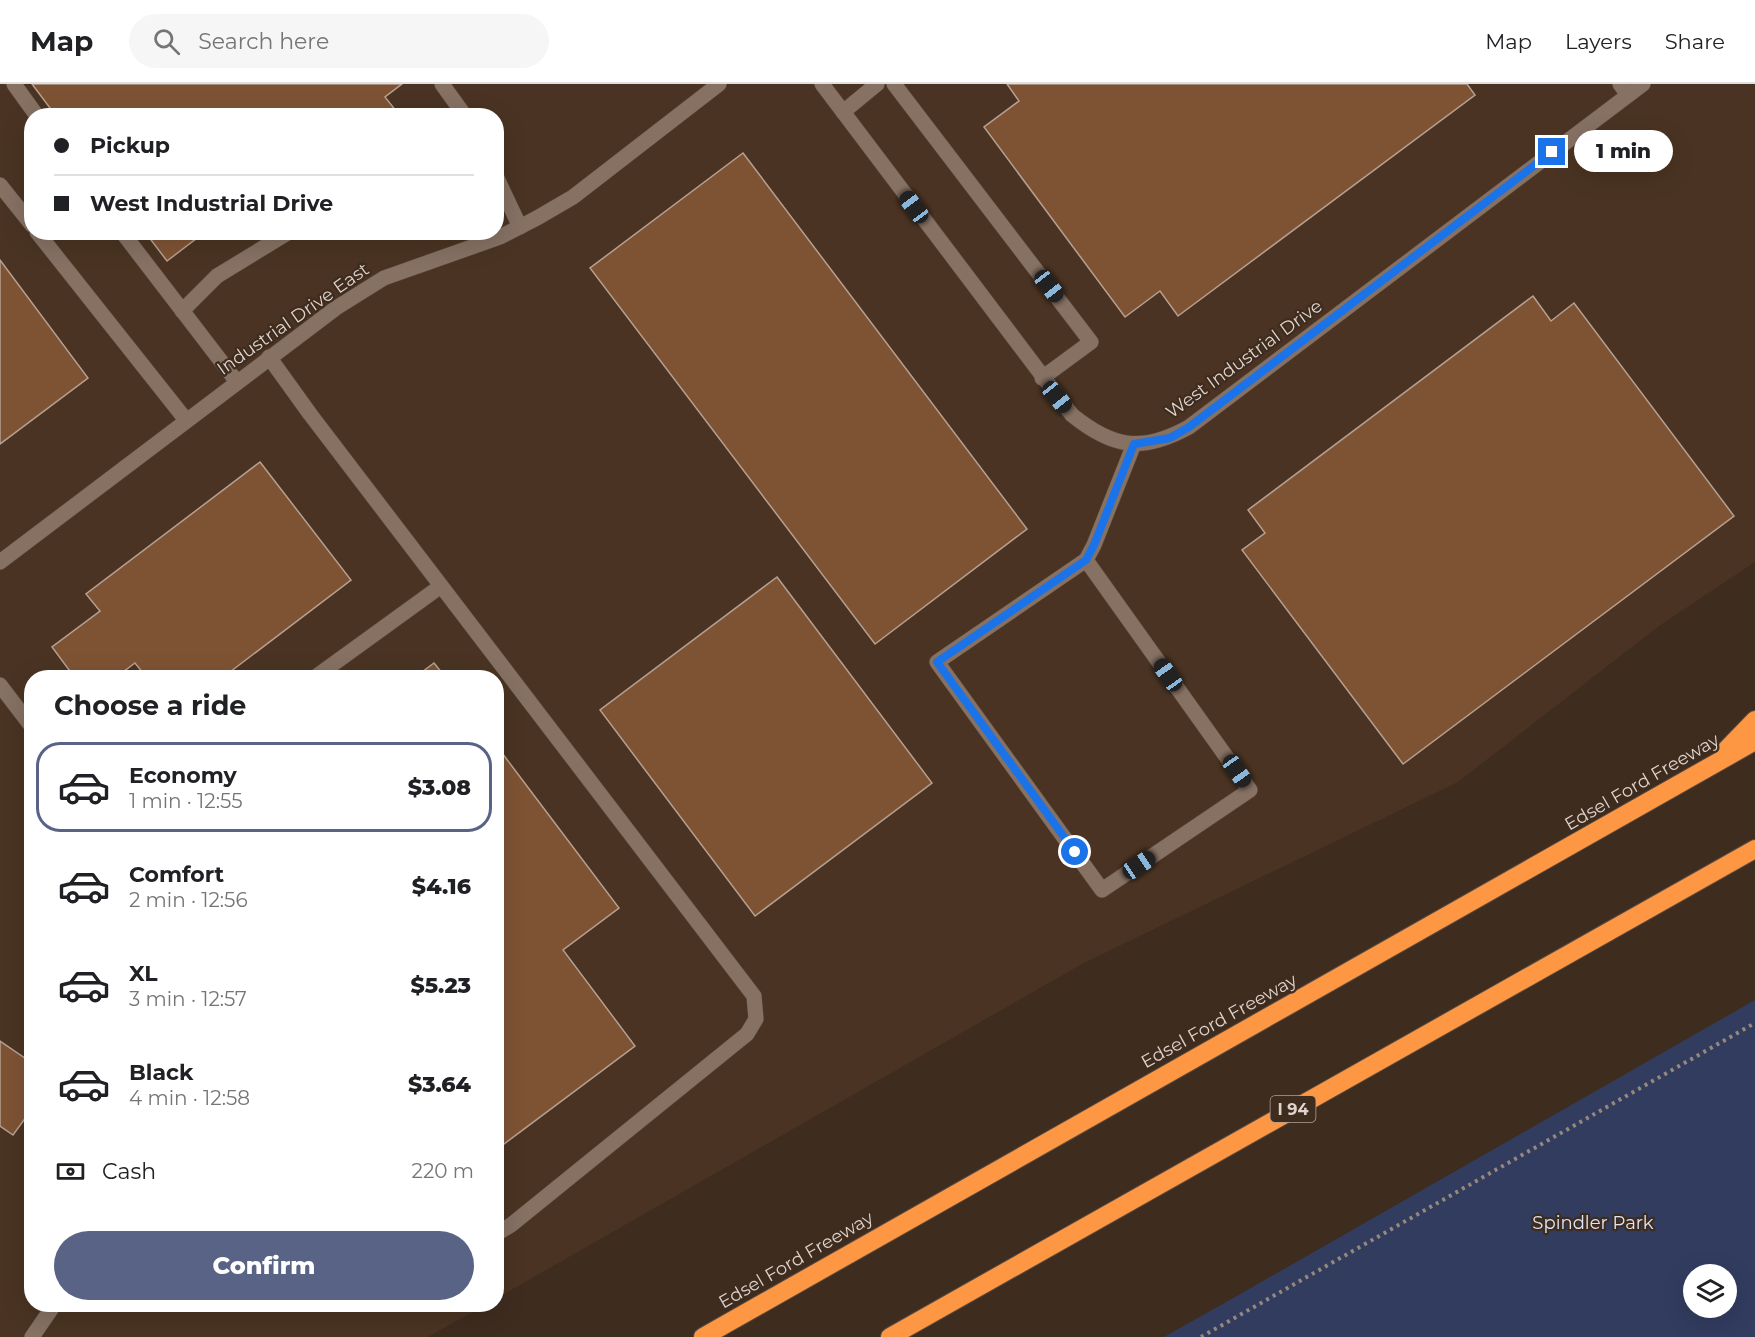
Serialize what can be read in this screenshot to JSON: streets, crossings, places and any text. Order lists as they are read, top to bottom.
{
  "streets": {
    "highway": ["Edsel Ford Freeway", "I 94"],
    "street": ["Industrial Drive East", "West Industrial Drive"]
  },
  "parks": ["Spindler Park"],
  "page": {
    "header": "Map",
    "search": "Search here",
    "nav": ["Map", "Layers", "Share"],
    "banner": ["Pickup", "West Industrial Drive"],
    "bubble": "1 min",
    "heading": "Choose a ride",
    "list": [
      {
        "name": "Economy",
        "note": "1 min · 12:55",
        "value": "$3.08"
      },
      {
        "name": "Comfort",
        "note": "2 min · 12:56",
        "value": "$4.16"
      },
      {
        "name": "XL",
        "note": "3 min · 12:57",
        "value": "$5.23"
      },
      {
        "name": "Black",
        "note": "4 min · 12:58",
        "value": "$3.64"
      }
    ],
    "pay": ["Cash", "220 m"],
    "buttons": "Confirm"
  }
}
